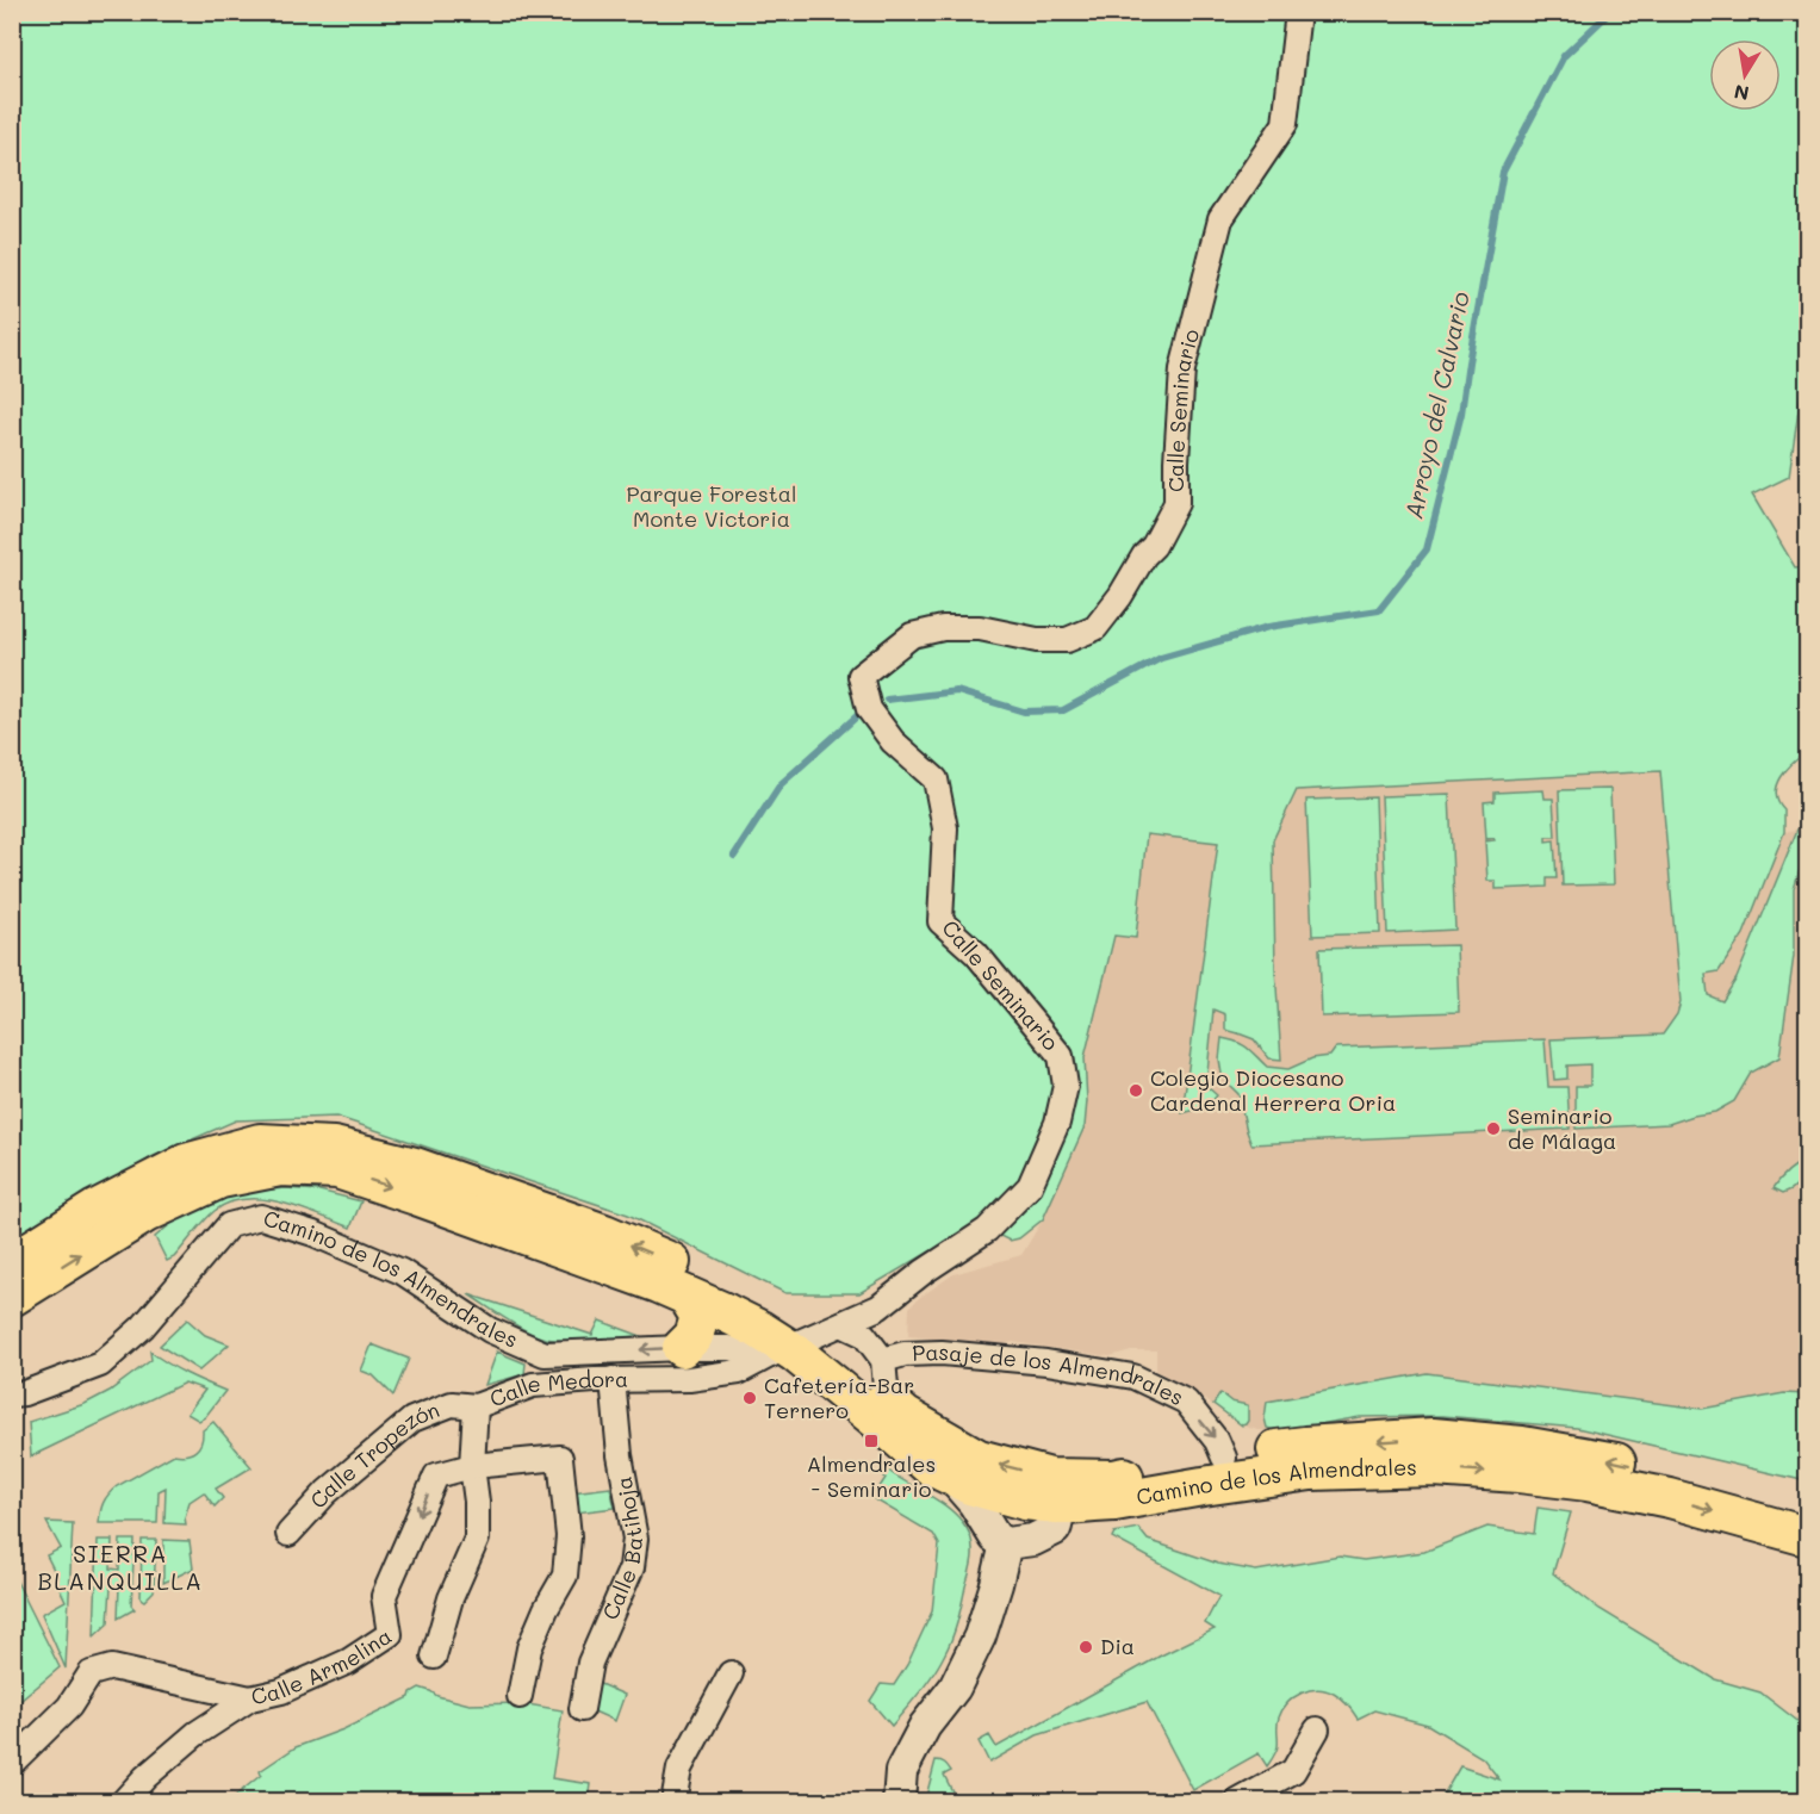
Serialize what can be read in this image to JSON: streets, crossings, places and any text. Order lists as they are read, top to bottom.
{
  "streets": {
    "main road": ["Camino de los Almendrales"],
    "street": [
      "Calle Seminario",
      "Pasaje de los Almendrales",
      "Calle Medora",
      "Calle Tropezón",
      "Calle Batihoja",
      "Calle Armelina"
    ]
  },
  "crossings": [
    ["Calle Seminario", "Camino de los Almendrales"],
    ["Calle Seminario", "Calle Medora"],
    ["Camino de los Almendrales", "Pasaje de los Almendrales"],
    ["Camino de los Almendrales", "Calle Medora"],
    ["Calle Medora", "Calle Tropezón"],
    ["Calle Medora", "Calle Batihoja"],
    ["Calle Medora", "Calle Armelina"]
  ],
  "one_way": ["Pasaje de los Almendrales", "Calle Armelina"],
  "districts": ["SIERRA BLANQUILLA"],
  "water": ["Arroyo del Calvario"],
  "parks": ["Parque Forestal Monte Victoria"],
  "places": {
    "other": [
      "Colegio Diocesano Cardenal Herrera Oria",
      "Seminario de Málaga",
      "Cafetería-Bar Ternero",
      "Dia"
    ],
    "transit": ["Almendrales - Seminario"]
  },
  "north": "bottom"
}
